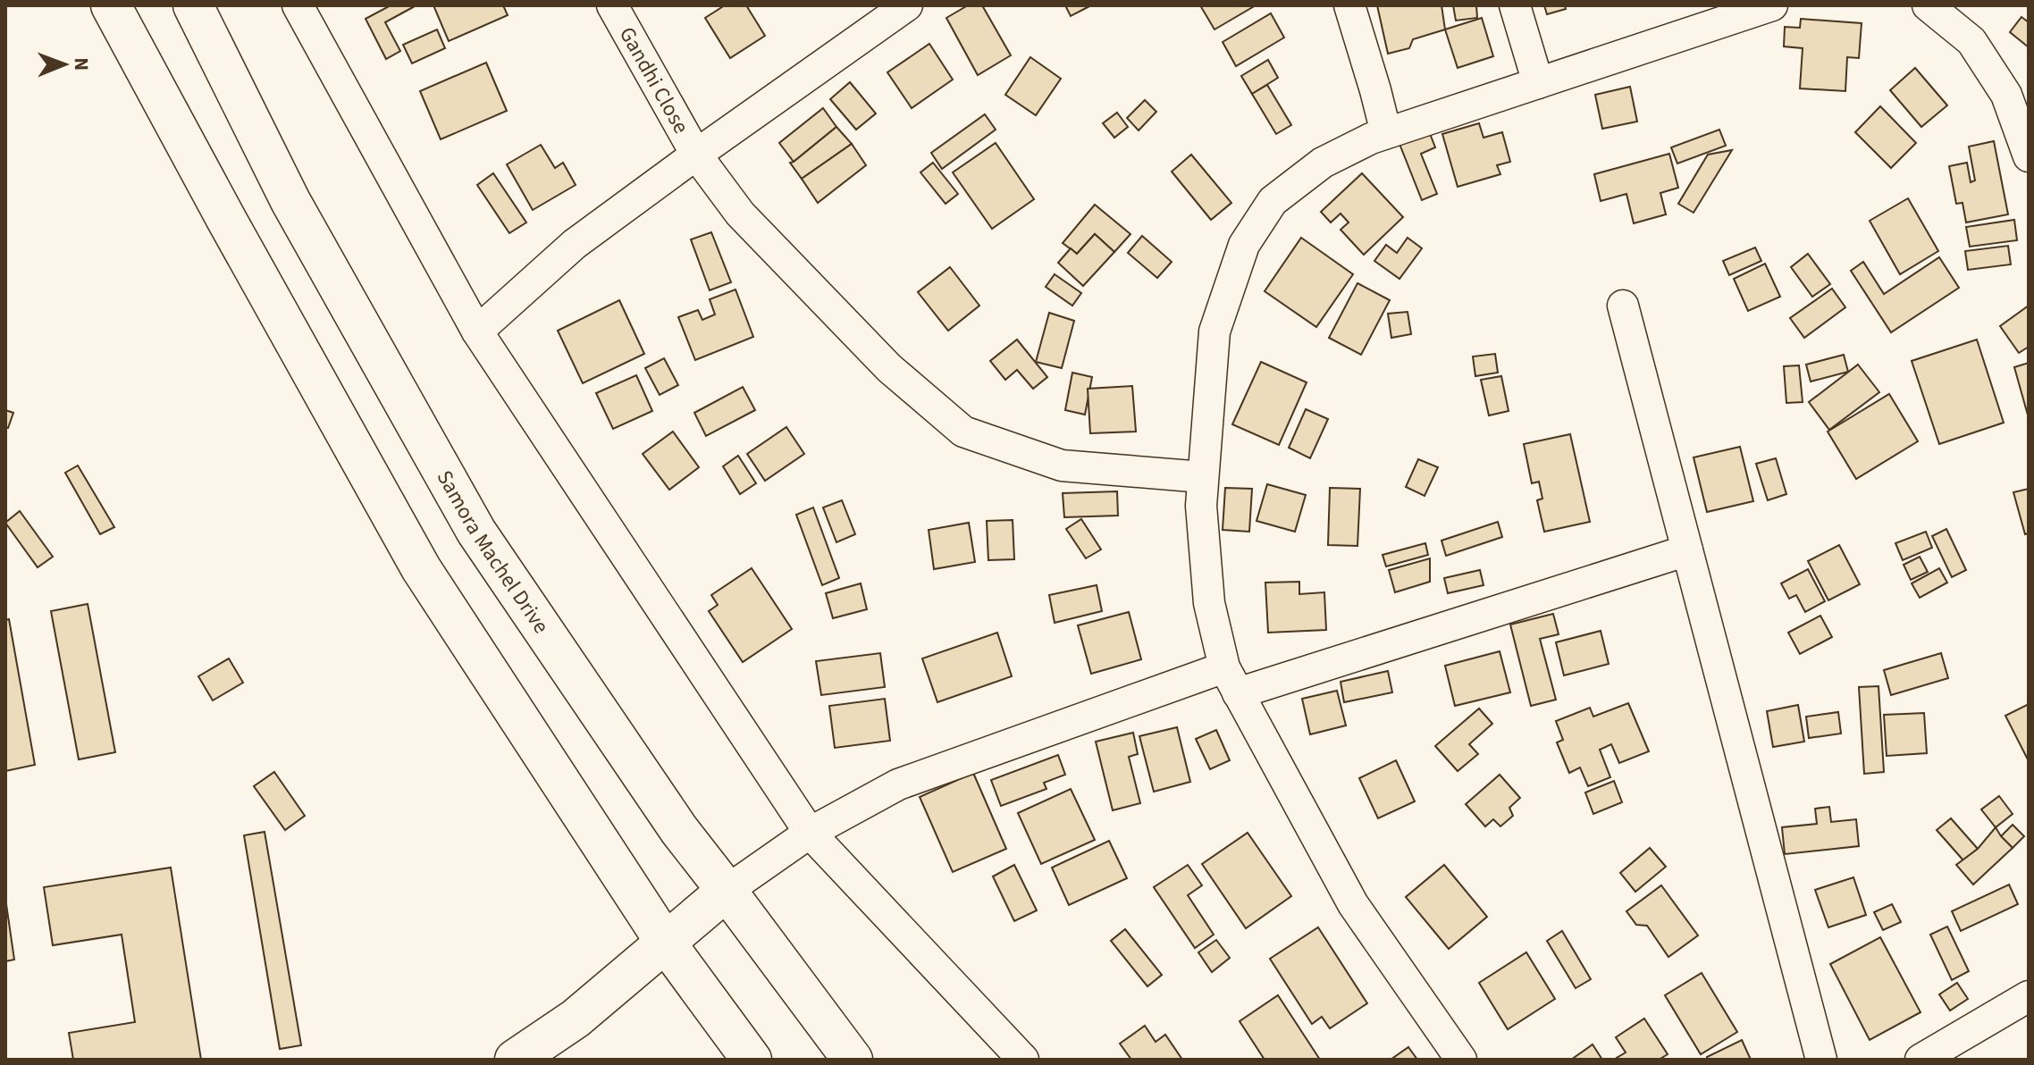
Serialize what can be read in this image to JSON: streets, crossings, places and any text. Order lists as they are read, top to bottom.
{
  "streets": {
    "main road": ["Samora Machel Drive"],
    "street": ["Gandhi Close"]
  },
  "north": "right"
}
